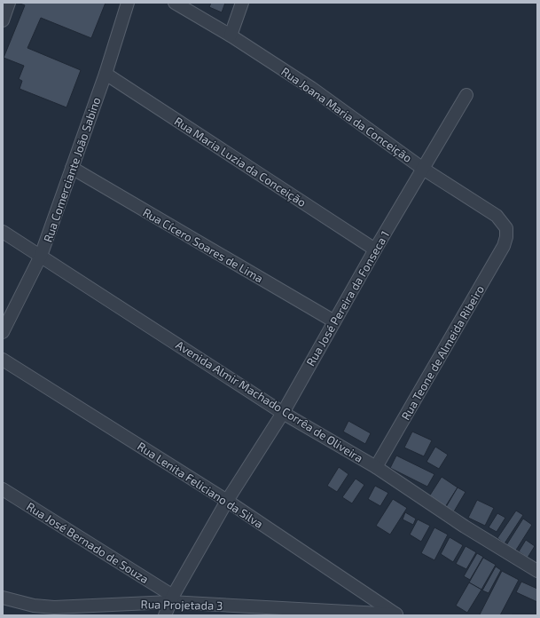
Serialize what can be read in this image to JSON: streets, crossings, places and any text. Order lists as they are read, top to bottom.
{
  "streets": {
    "street": [
      "Rua Joana Maria da Conceição",
      "Rua Maria Luzia da Conceição",
      "Rua Comerciante João Sabino",
      "Rua Cícero Soares de Lima",
      "Rua José Pereira da Fonseca 1",
      "Rua Teone de Almeida Ribeiro",
      "Avenida Almir Machado Corrêa de Oliveira",
      "Rua Lenita Feliciano da Silva",
      "Rua José Bernado de Souza",
      "Rua Projetada 3"
    ]
  },
  "crossings": [
    ["Rua Joana Maria da Conceição", "Rua José Pereira da Fonseca 1"],
    ["Rua Joana Maria da Conceição", "Rua Teone de Almeida Ribeiro"],
    ["Rua Maria Luzia da Conceição", "Rua Comerciante João Sabino"],
    ["Rua Maria Luzia da Conceição", "Rua José Pereira da Fonseca 1"],
    ["Rua Comerciante João Sabino", "Rua Cícero Soares de Lima"],
    ["Rua Comerciante João Sabino", "Avenida Almir Machado Corrêa de Oliveira"],
    ["Rua Cícero Soares de Lima", "Rua José Pereira da Fonseca 1"],
    ["Rua José Pereira da Fonseca 1", "Avenida Almir Machado Corrêa de Oliveira"],
    ["Rua José Pereira da Fonseca 1", "Rua Lenita Feliciano da Silva"],
    ["Rua José Pereira da Fonseca 1", "Rua José Bernado de Souza"],
    ["Rua José Pereira da Fonseca 1", "Rua Projetada 3"],
    ["Rua Teone de Almeida Ribeiro", "Avenida Almir Machado Corrêa de Oliveira"],
    ["Rua Lenita Feliciano da Silva", "Rua Projetada 3"],
    ["Rua José Bernado de Souza", "Rua Projetada 3"]
  ]
}
